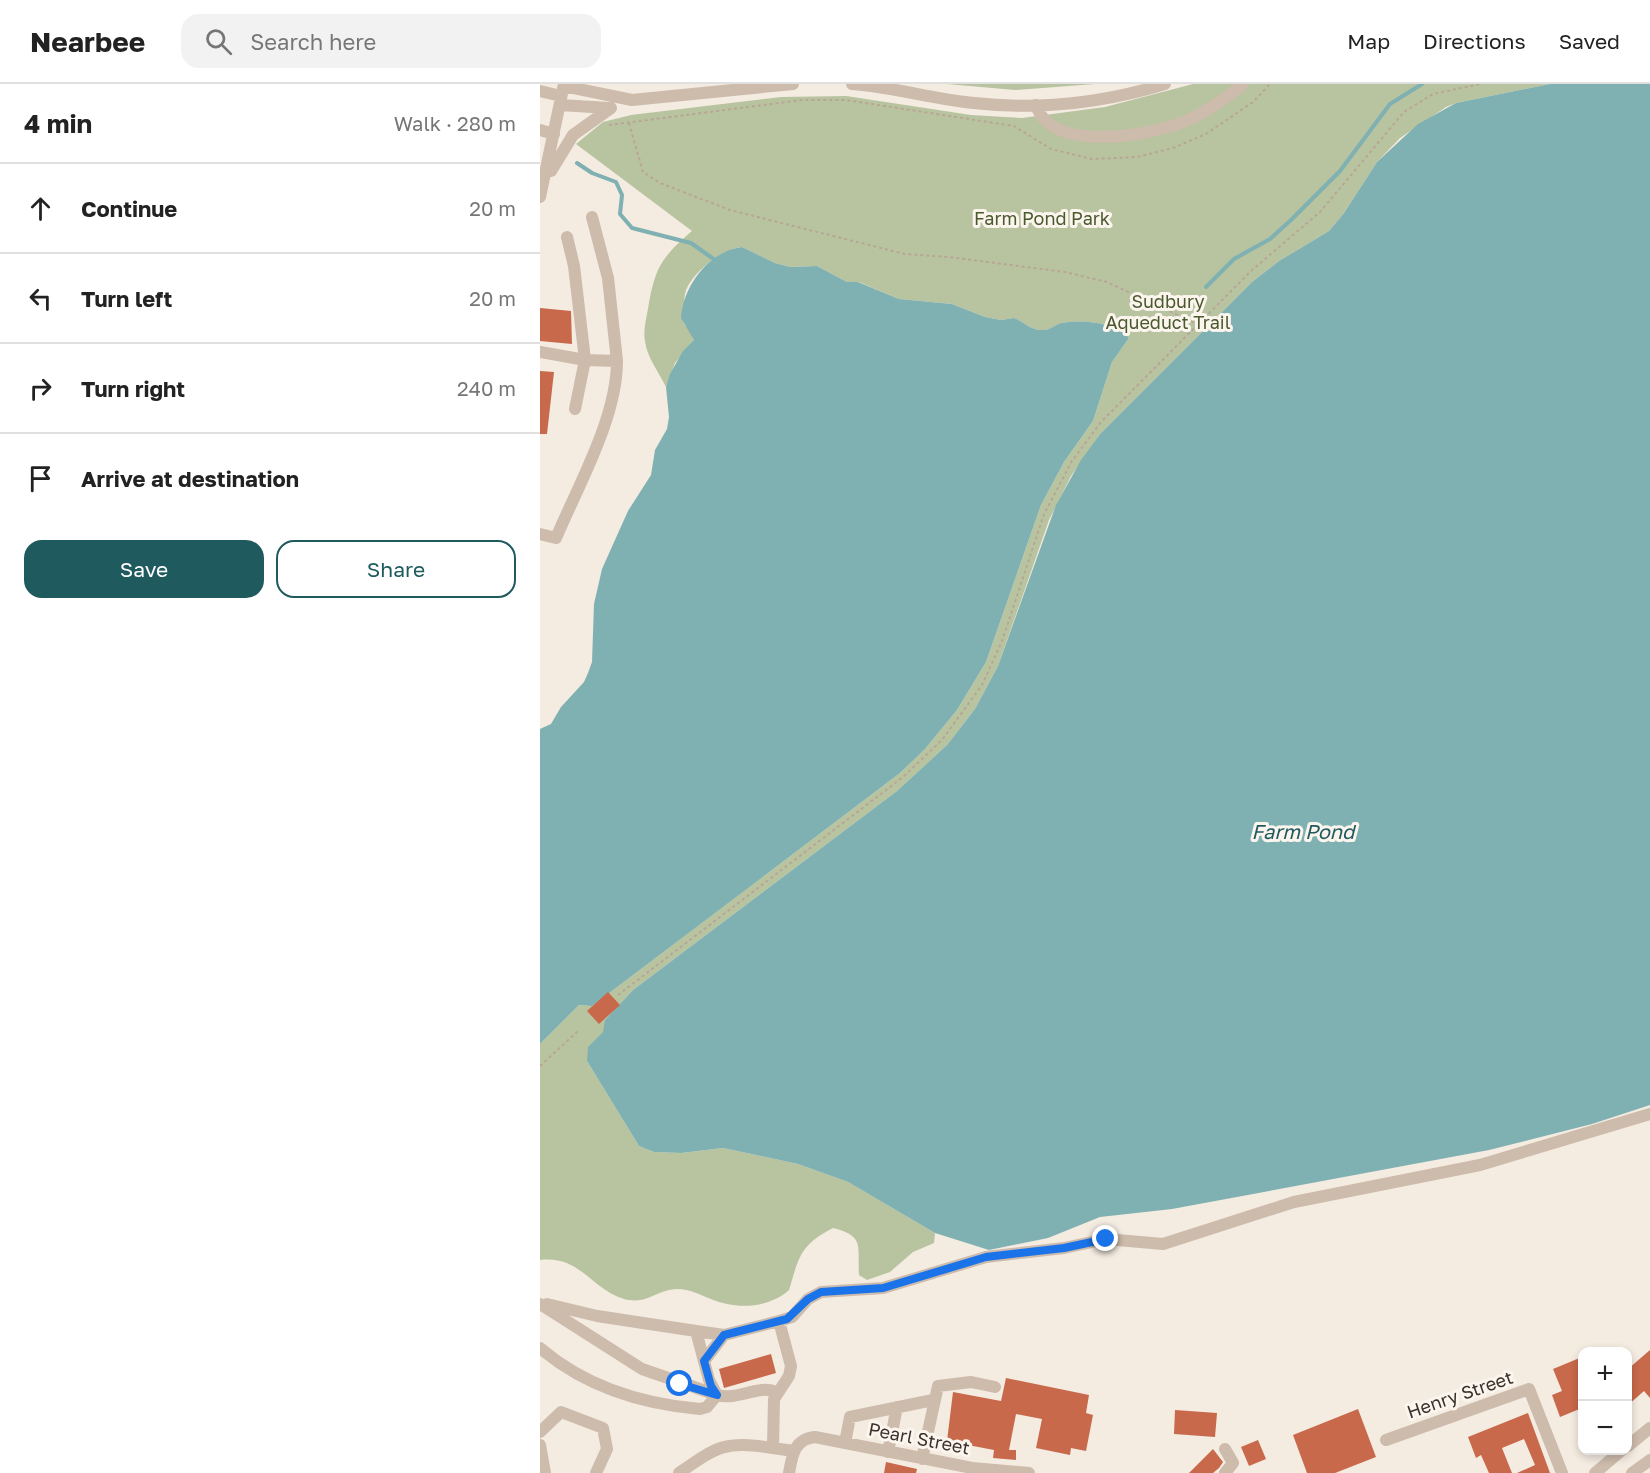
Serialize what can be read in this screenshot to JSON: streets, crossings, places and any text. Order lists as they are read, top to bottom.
{
  "streets": {
    "street": ["Henry Street", "Pearl Street"]
  },
  "water": ["Farm Pond"],
  "parks": ["Farm Pond Park", "Sudbury Aqueduct Trail"],
  "page": {
    "header": "Nearbee",
    "search": "Search here",
    "nav": ["Map", "Directions", "Saved"],
    "heading": ["4 min", "Walk · 280 m"],
    "list": [
      ["Continue", "20 m"],
      ["Turn left", "20 m"],
      ["Turn right", "240 m"],
      "Arrive at destination"
    ],
    "buttons": ["Save", "Share"],
    "map_buttons": ["+", "−"]
  }
}
